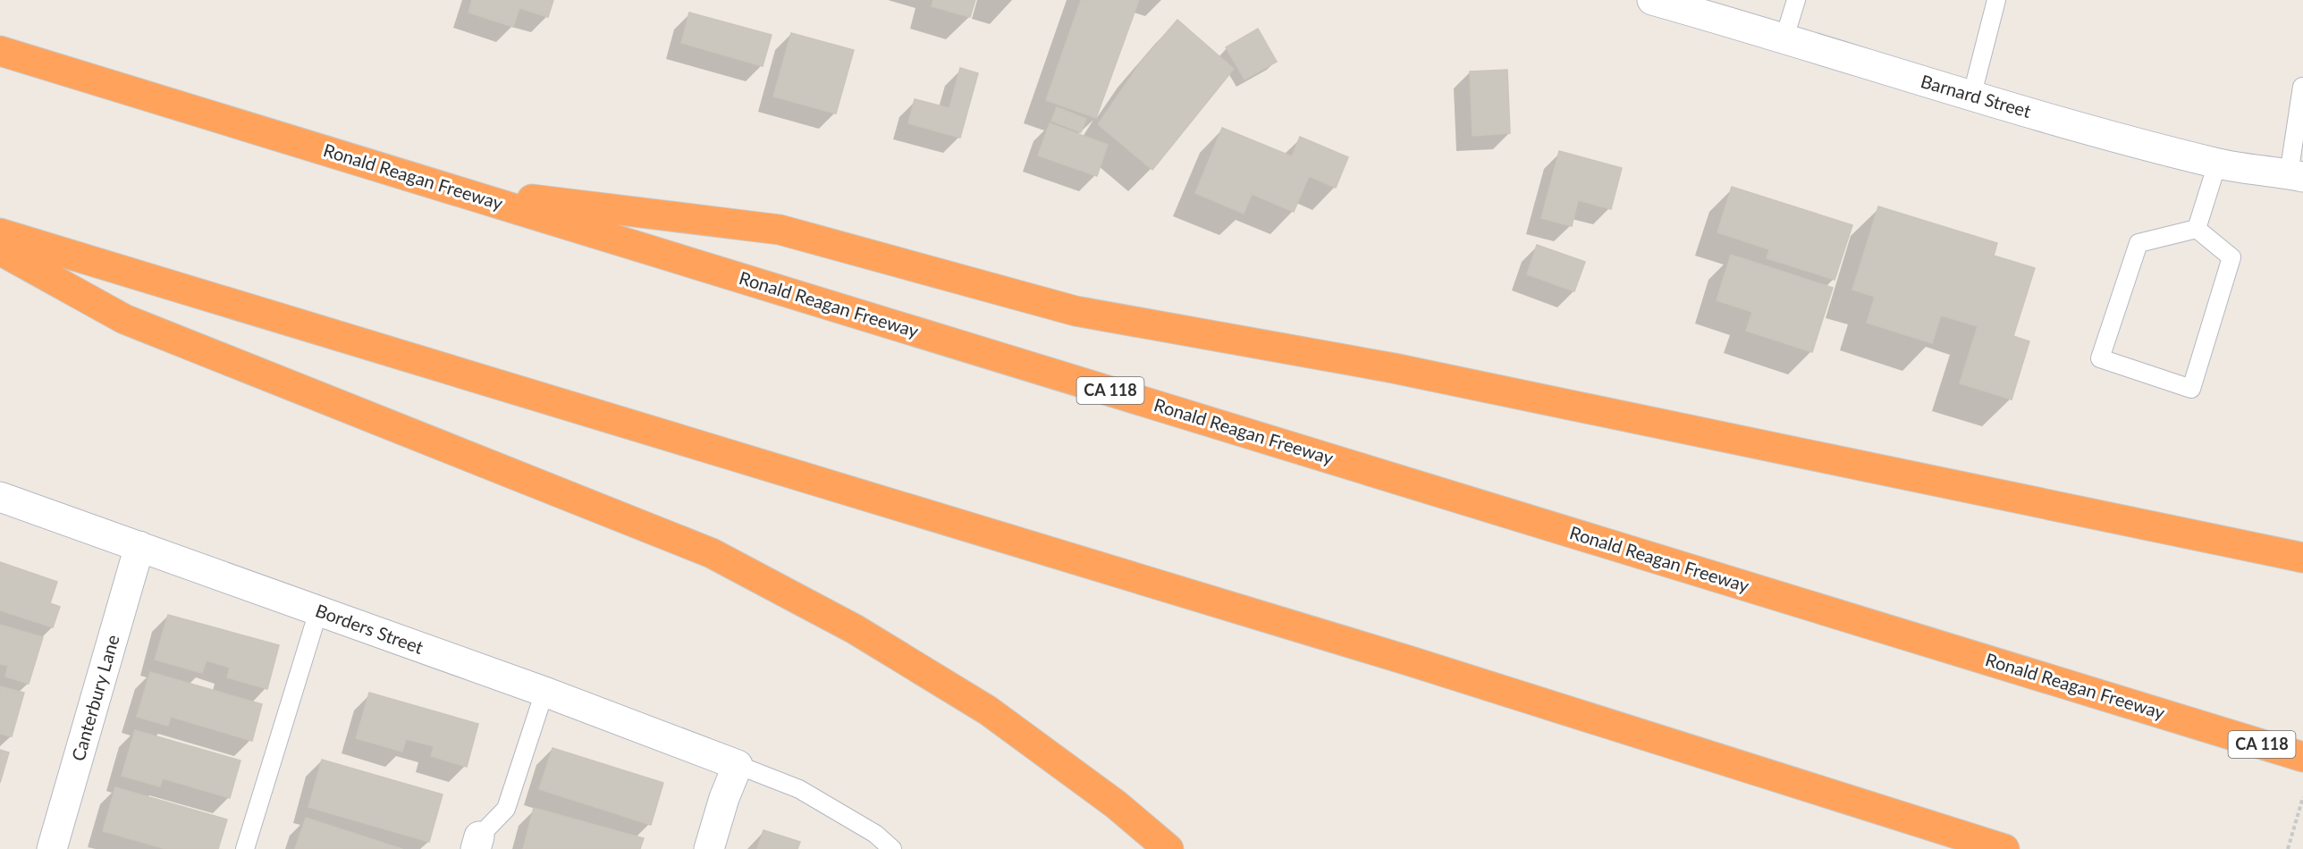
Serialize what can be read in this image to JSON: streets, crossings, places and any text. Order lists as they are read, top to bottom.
{
  "streets": {
    "highway": ["Ronald Reagan Freeway", "CA 118"],
    "street": ["Barnard Street", "Borders Street", "Canterbury Lane"]
  },
  "crossings": [
    ["Borders Street", "Canterbury Lane"]
  ]
}
